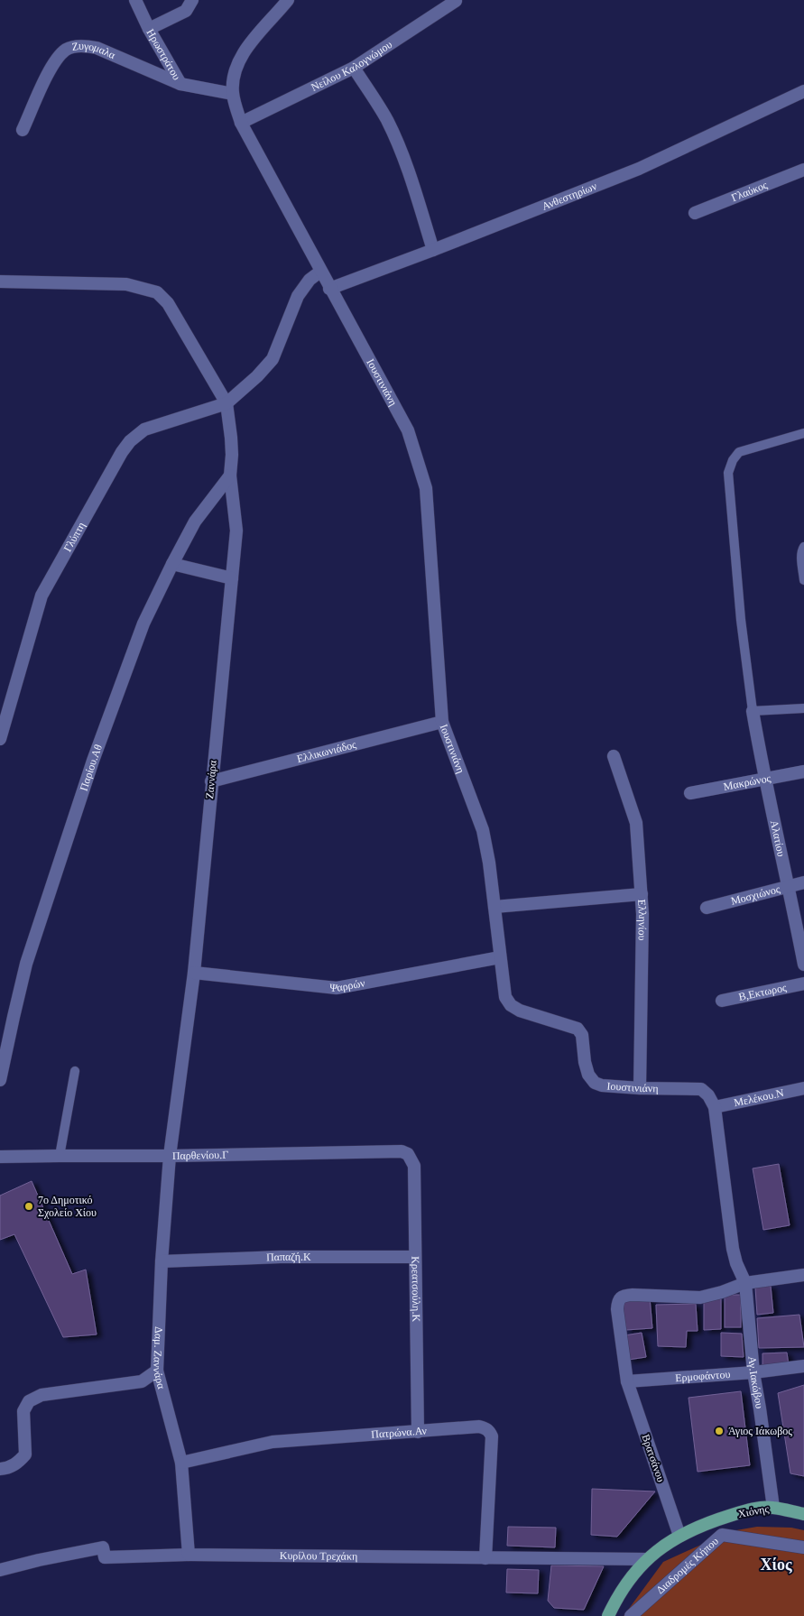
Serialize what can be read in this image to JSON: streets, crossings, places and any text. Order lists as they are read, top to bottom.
{
  "streets": {
    "main road": ["Χιόνης"],
    "street": [
      "Ζυγομαλα",
      "Ηρωστράτου",
      "Νείλου Καλογνώμου",
      "Γλαύκος",
      "Ανθεστηρίων",
      "Ιουστινιάνη",
      "Γλύπτη",
      "Ελλικωνιάδος",
      "Παρίου.Αθ",
      "Ζαννάρα",
      "Μακρώνος",
      "Αλατίου",
      "Μοσχιώνος",
      "Ελληνίου",
      "Ψαρρών",
      "Β,Εκτωρος",
      "Μελέκου.Ν",
      "Παρθενίου.Γ",
      "Παπαζή.Κ",
      "Κρεατσούλη.Κ",
      "Δαμ. Ζαννάρα",
      "Ερμοφάντου",
      "Αγ.Ιακώβου",
      "Πατρώνα.Αν",
      "Βρατσάνου",
      "Κυρίλου Τρεχάκη",
      "Διαδρομές Κήπου"
    ]
  },
  "crossings": [
    ["Ζυγομαλα", "Ηρωστράτου"],
    ["Ηρωστράτου", "Ιουστινιάνη"],
    ["Νείλου Καλογνώμου", "Ιουστινιάνη"],
    ["Ανθεστηρίων", "Ιουστινιάνη"],
    ["Ιουστινιάνη", "Ελλικωνιάδος"],
    ["Ιουστινιάνη", "Ελληνίου"],
    ["Ιουστινιάνη", "Ψαρρών"],
    ["Ιουστινιάνη", "Μελέκου.Ν"],
    ["Ιουστινιάνη", "Αγ.Ιακώβου"],
    ["Ιουστινιάνη", "Βρατσάνου"],
    ["Γλύπτη", "Ζαννάρα"],
    ["Ελλικωνιάδος", "Ζαννάρα"],
    ["Παρίου.Αθ", "Ζαννάρα"],
    ["Ζαννάρα", "Ψαρρών"],
    ["Ζαννάρα", "Παρθενίου.Γ"],
    ["Ζαννάρα", "Δαμ. Ζαννάρα"],
    ["Μακρώνος", "Αλατίου"],
    ["Αλατίου", "Μοσχιώνος"],
    ["Παρθενίου.Γ", "Κρεατσούλη.Κ"],
    ["Παρθενίου.Γ", "Δαμ. Ζαννάρα"],
    ["Παπαζή.Κ", "Κρεατσούλη.Κ"],
    ["Παπαζή.Κ", "Δαμ. Ζαννάρα"],
    ["Κρεατσούλη.Κ", "Πατρώνα.Αν"],
    ["Δαμ. Ζαννάρα", "Πατρώνα.Αν"],
    ["Δαμ. Ζαννάρα", "Κυρίλου Τρεχάκη"],
    ["Ερμοφάντου", "Αγ.Ιακώβου"],
    ["Ερμοφάντου", "Βρατσάνου"],
    ["Αγ.Ιακώβου", "Βρατσάνου"],
    ["Αγ.Ιακώβου", "Χιόνης"],
    ["Πατρώνα.Αν", "Κυρίλου Τρεχάκη"],
    ["Βρατσάνου", "Χιόνης"],
    ["Χιόνης", "Κυρίλου Τρεχάκη"]
  ],
  "districts": ["Χίος"],
  "places": ["7ο Δημοτικό Σχολείο Χίου", "Άγιος Ιάκωβος"]
}
